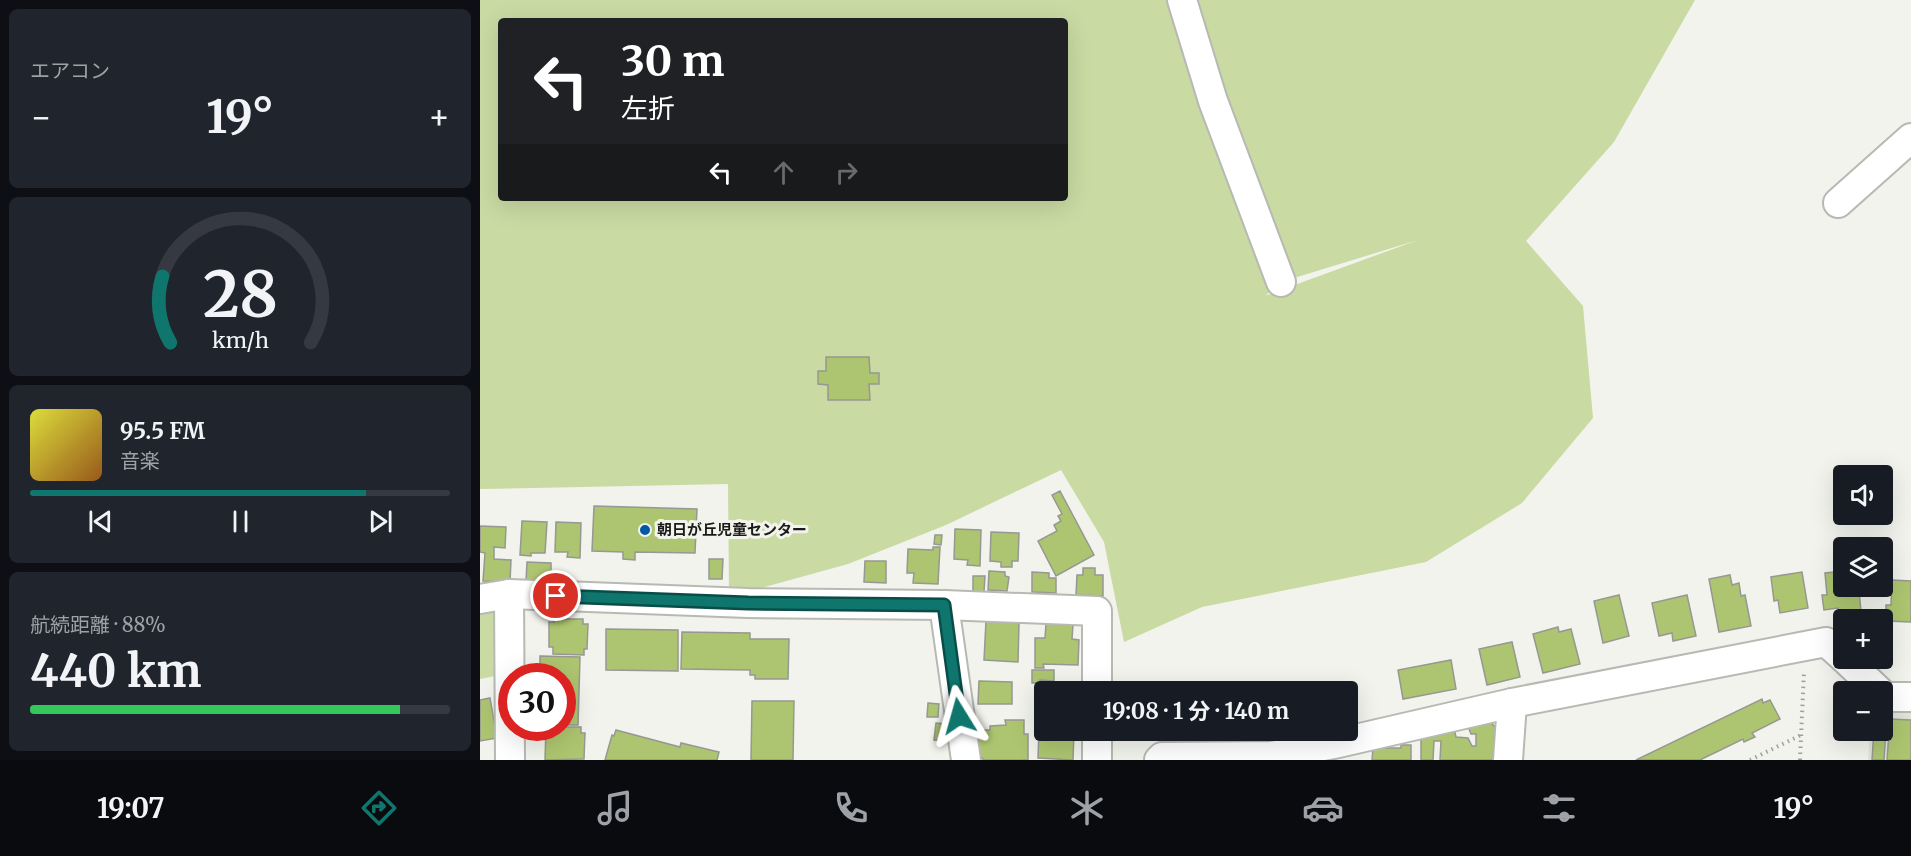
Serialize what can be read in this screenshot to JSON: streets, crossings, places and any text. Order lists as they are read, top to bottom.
{
  "places": ["朝日が丘児童センター"],
  "page": {
    "tile": [
      "エアコン",
      ["航続距離 · 88%", "440 km"]
    ],
    "turn": ["30 m", "左折"],
    "heat": ["−", "19°", "+"],
    "song": ["95.5 FM", "音楽"],
    "map_buttons": ["+", "−"],
    "limit": "30",
    "trip": "19:08 · 1 分 · 140 m",
    "tabs": ["19:07", "19°"],
    "gauge": ["28", "km/h"]
  }
}
